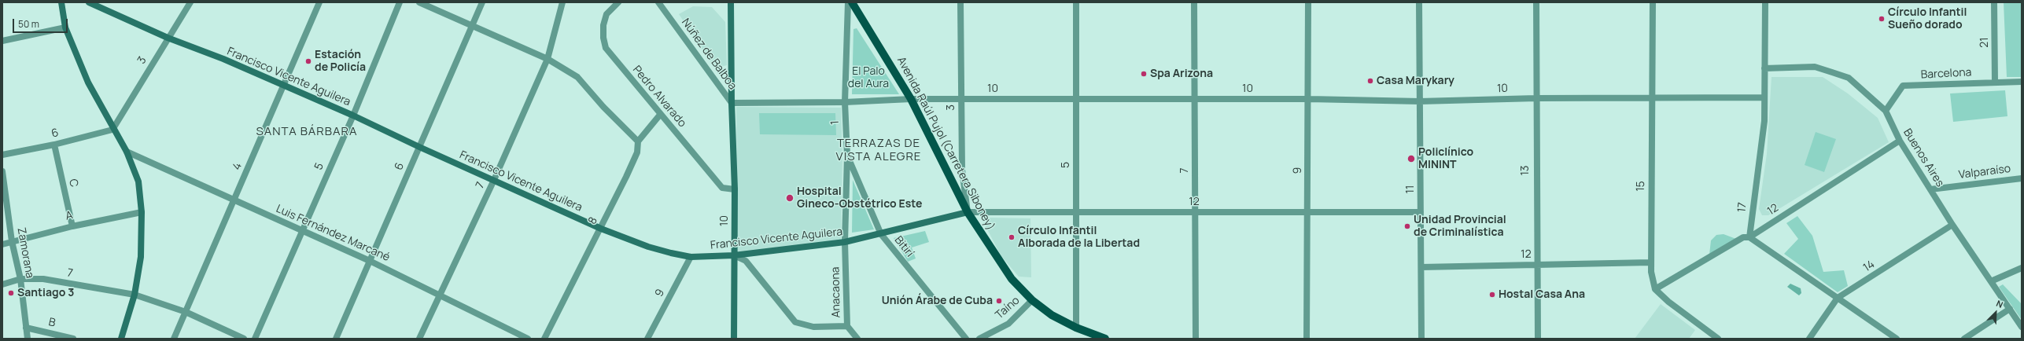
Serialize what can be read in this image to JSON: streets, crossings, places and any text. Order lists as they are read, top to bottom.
{
  "streets": {
    "main road": ["Francisco Vicente Aguilera", "10", "Avenida Raúl Pujol (Carretera Siboney)"],
    "street": [
      "21",
      "Núñez de Balboa",
      "3",
      "Barcelona",
      "Pedro Alvarado",
      "1",
      "6",
      "Buenos Aires",
      "5",
      "4",
      "7",
      "9",
      "13",
      "Valparaíso",
      "C",
      "15",
      "11",
      "12",
      "17",
      "A",
      "8",
      "Luis Fernández Marcané",
      "Bitirí",
      "Zamorana",
      "14",
      "Anacaona",
      "Taíno",
      "B"
    ]
  },
  "crossings": [
    ["21", "Barcelona"],
    ["Núñez de Balboa", "10"],
    ["3", "Francisco Vicente Aguilera"],
    ["3", "10"],
    ["3", "6"],
    ["3", "Avenida Raúl Pujol (Carretera Siboney)"],
    ["3", "12"],
    ["Barcelona", "Buenos Aires"],
    ["Francisco Vicente Aguilera", "10"],
    ["Francisco Vicente Aguilera", "1"],
    ["Francisco Vicente Aguilera", "6"],
    ["Francisco Vicente Aguilera", "Avenida Raúl Pujol (Carretera Siboney)"],
    ["Francisco Vicente Aguilera", "5"],
    ["Francisco Vicente Aguilera", "4"],
    ["Francisco Vicente Aguilera", "7"],
    ["Francisco Vicente Aguilera", "9"],
    ["Francisco Vicente Aguilera", "12"],
    ["Francisco Vicente Aguilera", "8"],
    ["Francisco Vicente Aguilera", "Bitirí"],
    ["Francisco Vicente Aguilera", "Anacaona"],
    ["10", "Pedro Alvarado"],
    ["10", "1"],
    ["10", "Avenida Raúl Pujol (Carretera Siboney)"],
    ["10", "5"],
    ["10", "7"],
    ["10", "9"],
    ["10", "13"],
    ["10", "15"],
    ["10", "11"],
    ["10", "17"],
    ["1", "Bitirí"],
    ["1", "Anacaona"],
    ["6", "C"],
    ["6", "Luis Fernández Marcané"],
    ["Avenida Raúl Pujol (Carretera Siboney)", "5"],
    ["Avenida Raúl Pujol (Carretera Siboney)", "12"],
    ["Avenida Raúl Pujol (Carretera Siboney)", "Taíno"],
    ["Buenos Aires", "Valparaíso"],
    ["Buenos Aires", "12"],
    ["Buenos Aires", "17"],
    ["Buenos Aires", "14"],
    ["5", "12"],
    ["5", "Luis Fernández Marcané"],
    ["4", "7"],
    ["4", "Luis Fernández Marcané"],
    ["7", "12"],
    ["7", "Luis Fernández Marcané"],
    ["7", "Zamorana"],
    ["9", "12"],
    ["13", "12"],
    ["C", "A"],
    ["15", "12"],
    ["11", "12"],
    ["12", "17"],
    ["A", "Zamorana"],
    ["Zamorana", "B"]
  ],
  "districts": ["SANTA BÁRBARA", "TERRAZAS DE VISTA ALEGRE"],
  "parks": ["El Palo del Aura"],
  "places": [
    "Círculo Infantil Sueño dorado",
    "Estación de Policía",
    "Spa Arizona",
    "Casa Marykary",
    "Policlínico MININT",
    "Hospital Gineco-Obstétrico Este",
    "Unidad Provincial de Criminalística",
    "Círculo Infantil Alborada de la Libertad",
    "Santiago 3",
    "Hostal Casa Ana",
    "Unión Árabe de Cuba"
  ],
  "scale_bar": "50 m",
  "north": "top right"
}
